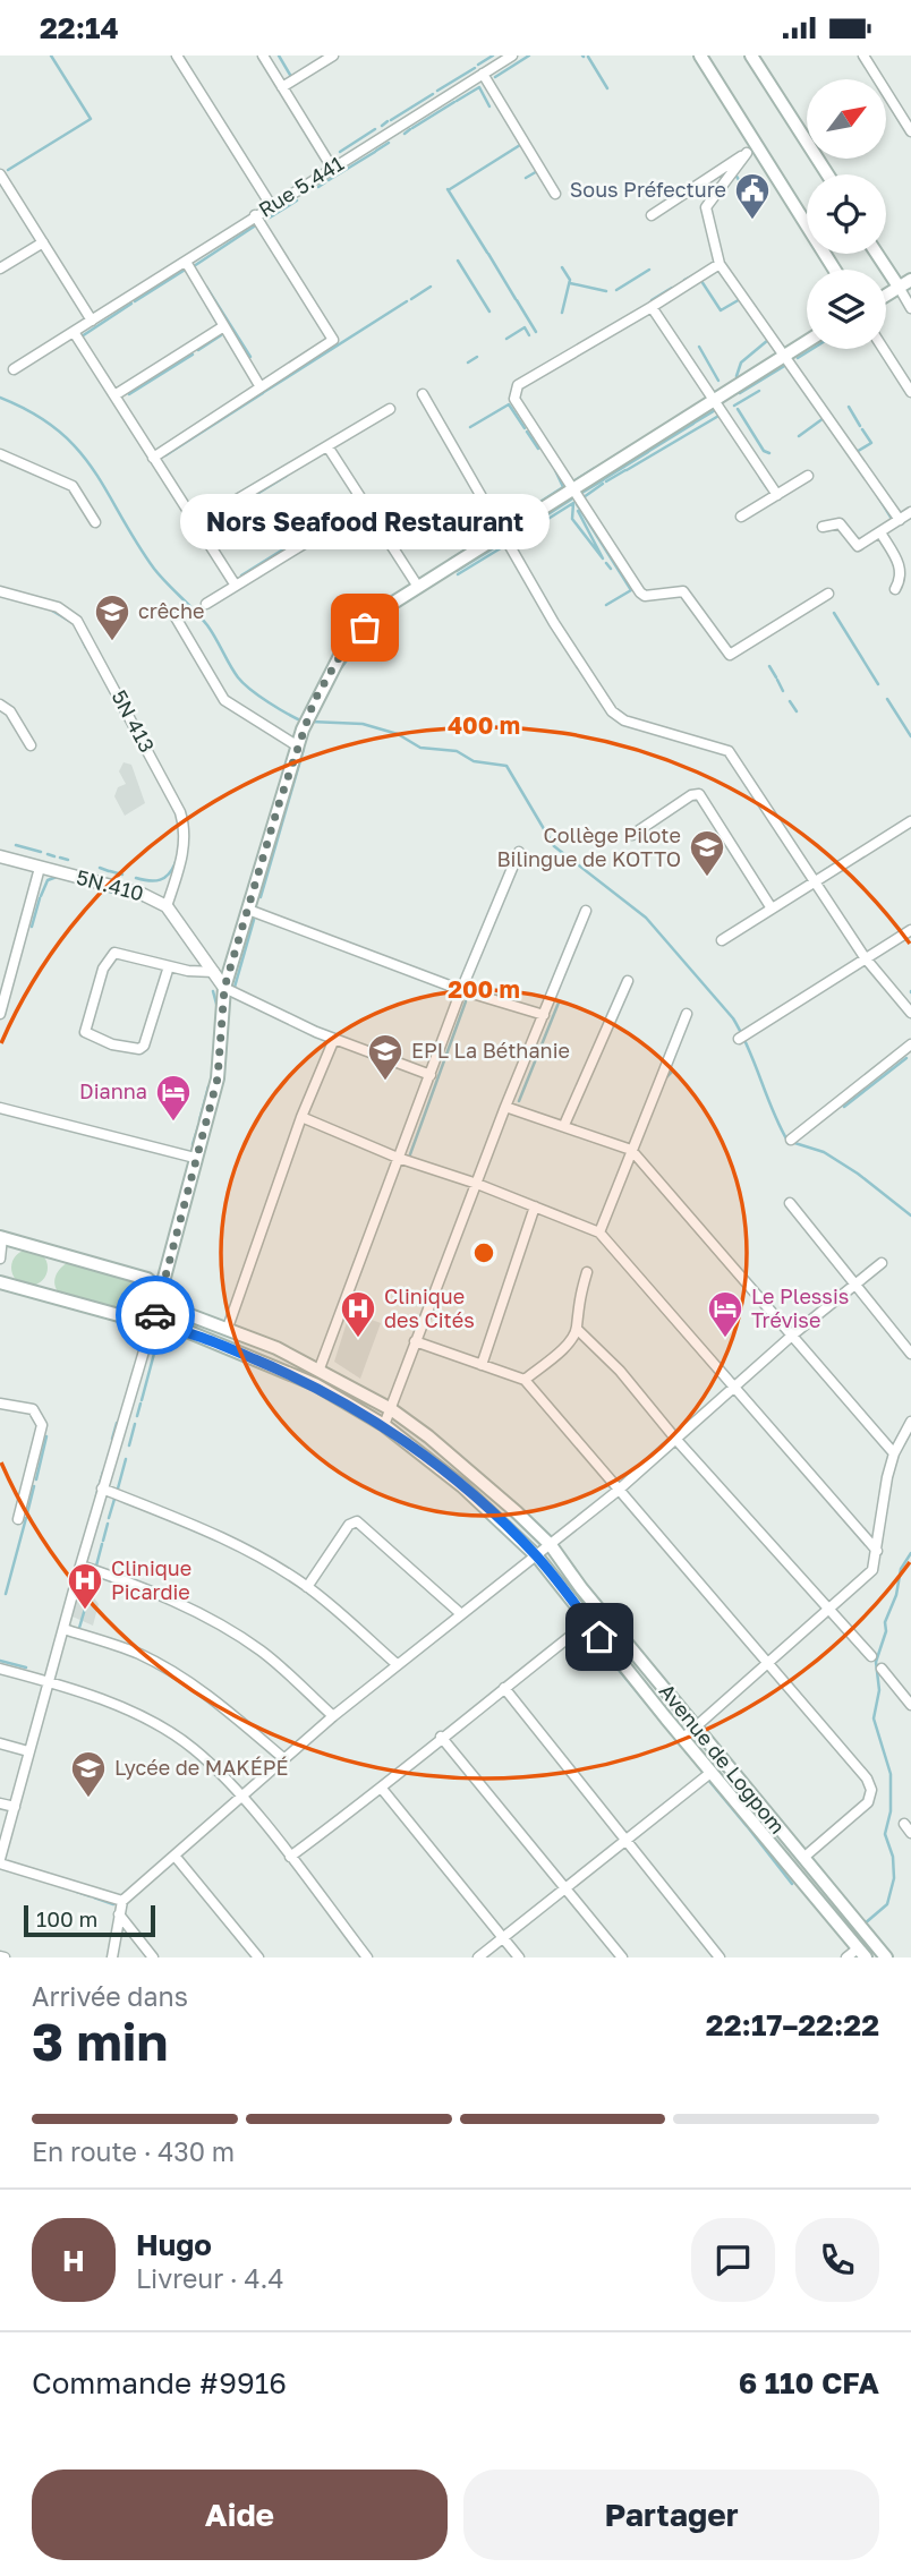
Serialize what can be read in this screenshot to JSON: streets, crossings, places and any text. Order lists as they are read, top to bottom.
{
  "streets": {
    "main road": ["Avenue de Logpom"],
    "street": ["Rue 5.441", "5N 413", "5N.410"]
  },
  "crossings": [
    ["5N 413", "5N.410"]
  ],
  "places": {
    "public building": ["Sous Préfecture"],
    "other": ["Nors Seafood Restaurant"],
    "school or university": [
      "crêche",
      "Collège Pilote Bilingue de KOTTO",
      "EPL La Béthanie",
      "Lycée de MAKÉPÉ"
    ],
    "hotel": ["Dianna", "Le Plessis Trévise"],
    "hospital": ["Clinique des Cités", "Clinique Picardie"]
  },
  "scale_bar": "100 m",
  "north": "top right",
  "page": {
    "status": "22:14",
    "bubble": "Nors Seafood Restaurant",
    "scale": "100 m",
    "heading": ["3 min", "Arrivée dans", "22:17–22:22"],
    "panel": [
      "Hugo",
      "Livreur · 4.4",
      "Commande #9916",
      "6 110 CFA"
    ],
    "bar": "En route · 430 m",
    "round": "H",
    "buttons": ["Aide", "Partager"]
  },
  "rings": ["400 m", "200 m"]
}
